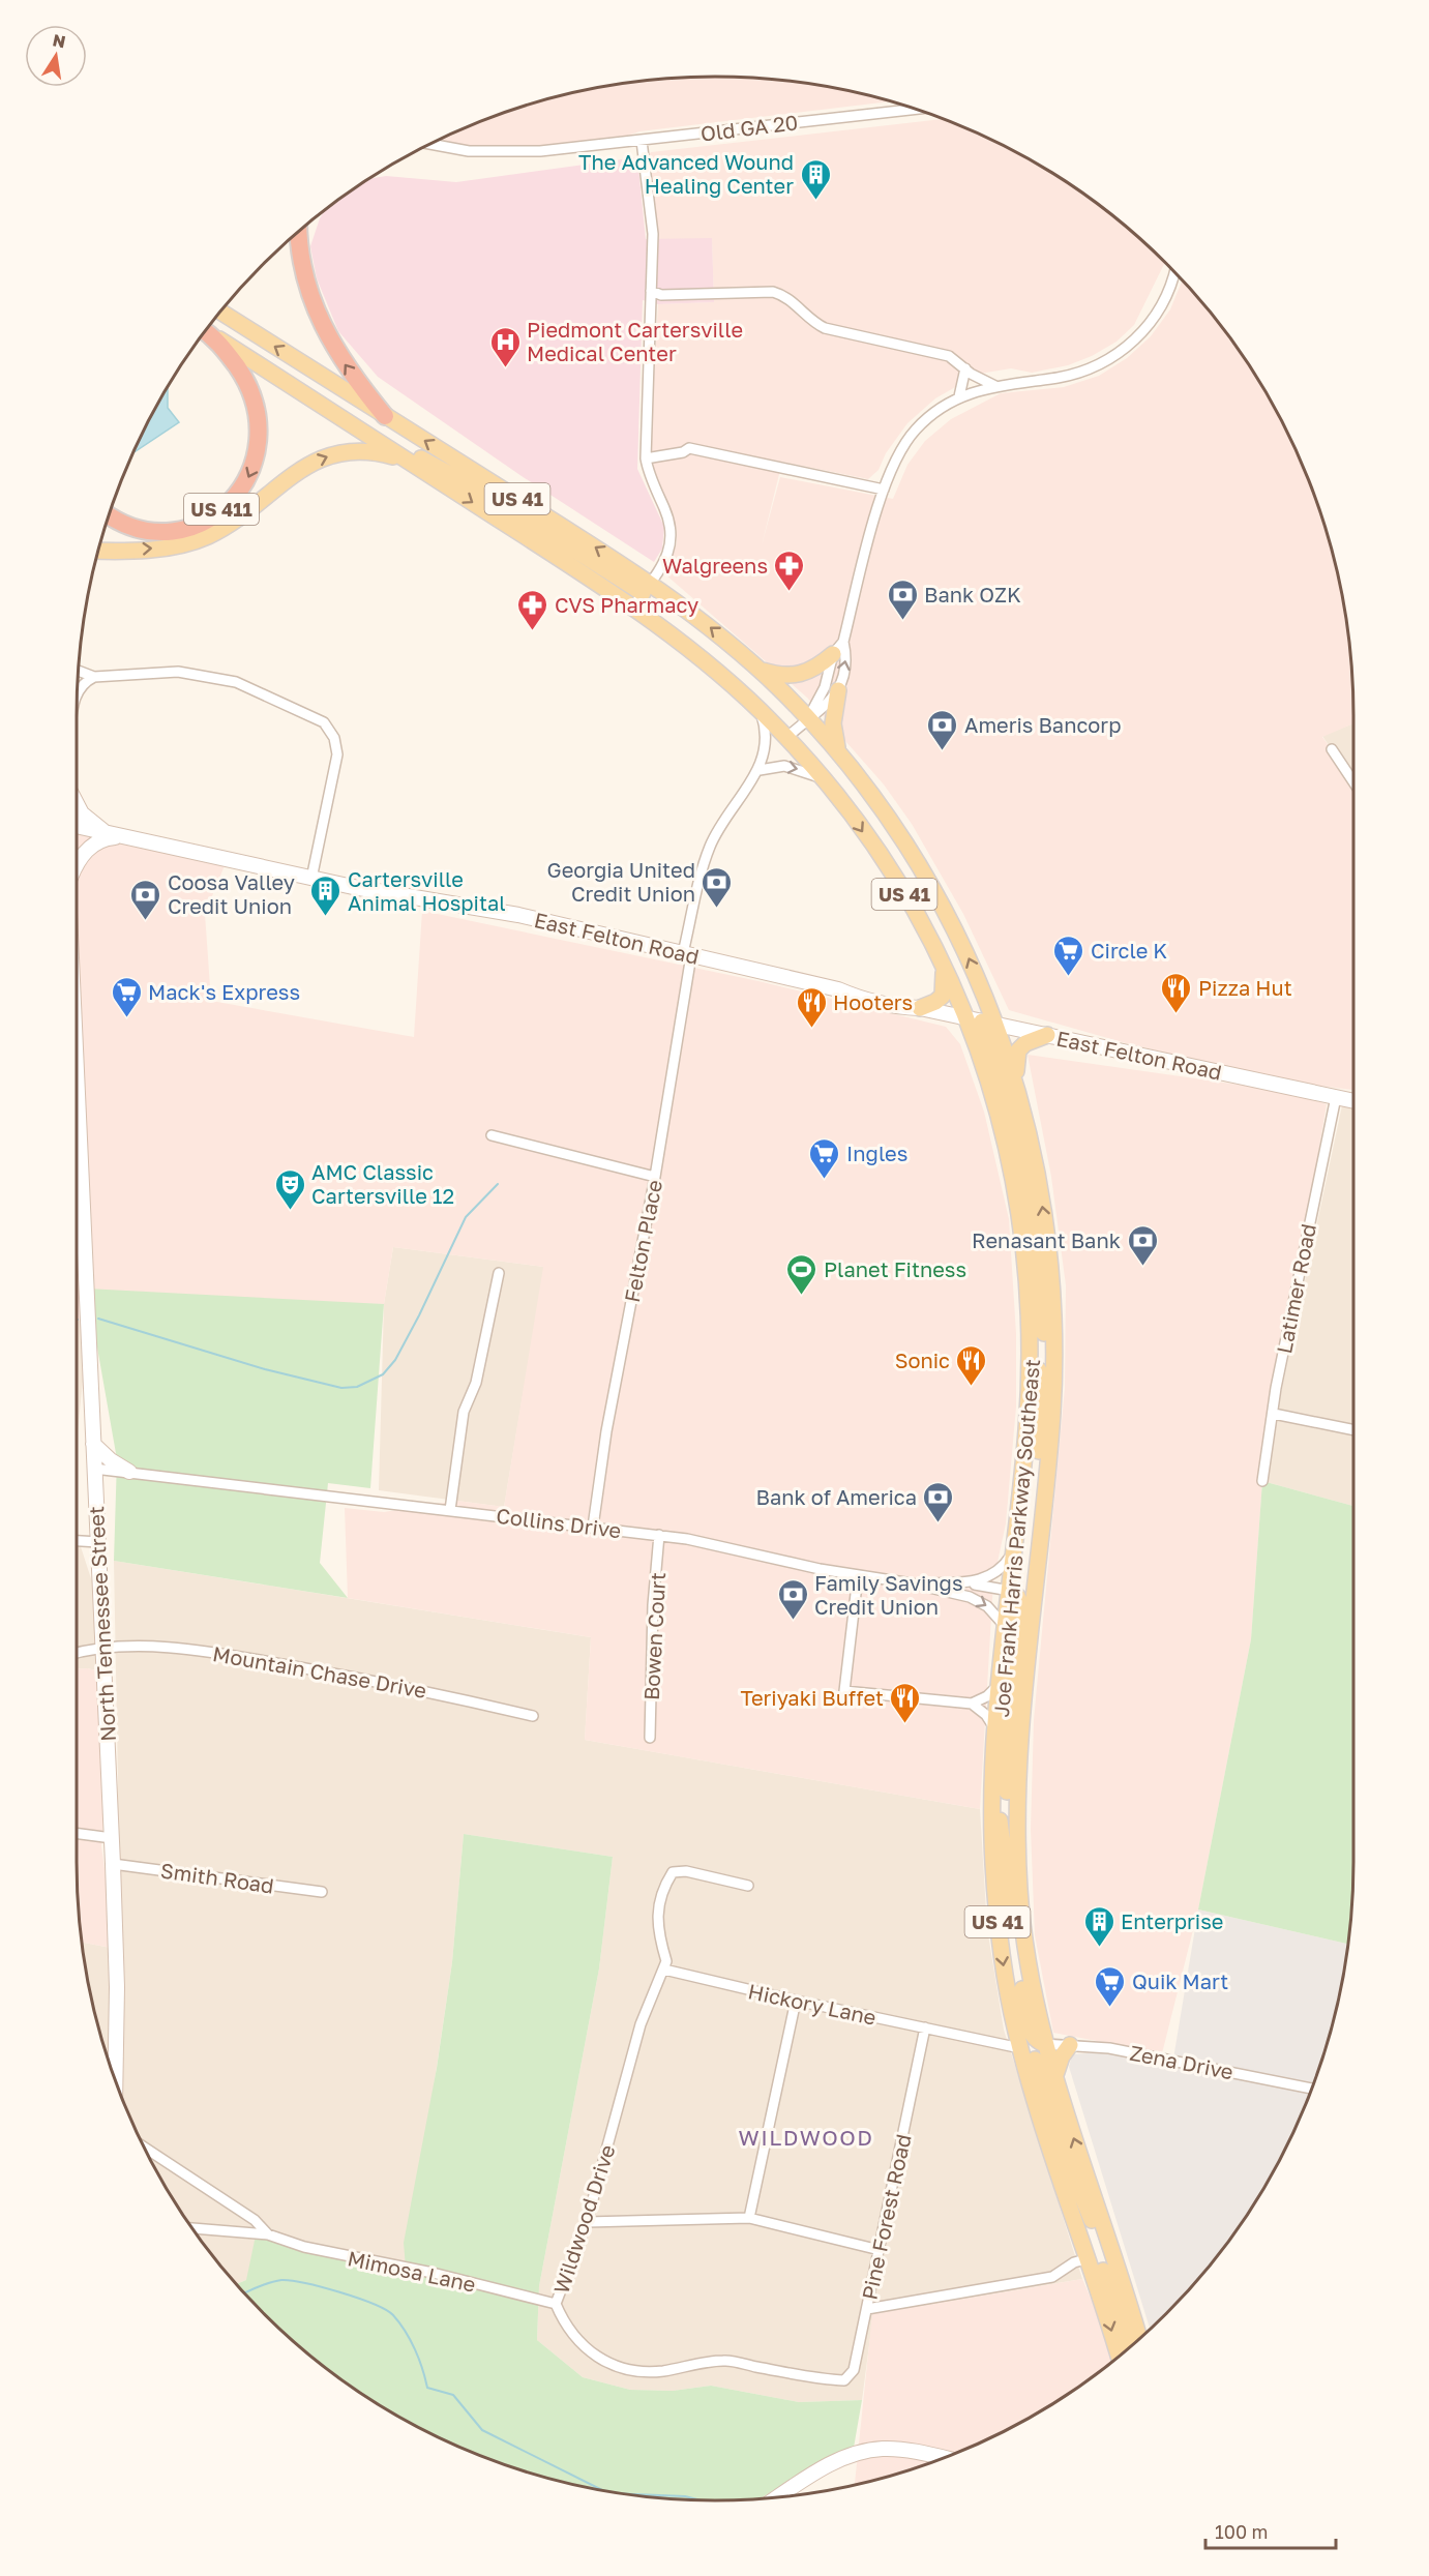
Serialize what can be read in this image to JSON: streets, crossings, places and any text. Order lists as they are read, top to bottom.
{
  "streets": {
    "highway": ["US 41", "US 411", "Joe Frank Harris Parkway Southeast"],
    "main road": ["East Felton Road", "North Tennessee Street"],
    "street": [
      "Old GA 20",
      "Felton Place",
      "Latimer Road",
      "Collins Drive",
      "Bowen Court",
      "Mountain Chase Drive",
      "Smith Road",
      "Hickory Lane",
      "Zena Drive",
      "Pine Forest Road",
      "Wildwood Drive",
      "Mimosa Lane"
    ]
  },
  "crossings": [
    ["US 411", "Joe Frank Harris Parkway Southeast"],
    ["East Felton Road", "Felton Place"],
    ["East Felton Road", "Latimer Road"],
    ["East Felton Road", "Joe Frank Harris Parkway Southeast"],
    ["Felton Place", "Collins Drive"],
    ["Collins Drive", "Joe Frank Harris Parkway Southeast"],
    ["Collins Drive", "North Tennessee Street"],
    ["Collins Drive", "Bowen Court"],
    ["Joe Frank Harris Parkway Southeast", "Hickory Lane"],
    ["Joe Frank Harris Parkway Southeast", "Zena Drive"],
    ["North Tennessee Street", "Mountain Chase Drive"],
    ["North Tennessee Street", "Smith Road"],
    ["Hickory Lane", "Pine Forest Road"],
    ["Hickory Lane", "Wildwood Drive"],
    ["Pine Forest Road", "Wildwood Drive"],
    ["Wildwood Drive", "Mimosa Lane"]
  ],
  "districts": ["WILDWOOD"],
  "places": {
    "building": ["The Advanced Wound Healing Center", "Cartersville Animal Hospital", "Enterprise"],
    "hospital": ["Piedmont Cartersville Medical Center"],
    "pharmacy": ["Walgreens", "CVS Pharmacy"],
    "bank": [
      "Bank OZK",
      "Ameris Bancorp",
      "Georgia United Credit Union",
      "Coosa Valley Credit Union",
      "Renasant Bank",
      "Bank of America",
      "Family Savings Credit Union"
    ],
    "supermarket": [
      "Circle K",
      "Mack's Express",
      "Ingles",
      "Quik Mart"
    ],
    "restaurant": [
      "Pizza Hut",
      "Hooters",
      "Sonic",
      "Teriyaki Buffet"
    ],
    "theatre": ["AMC Classic Cartersville 12"],
    "sports": ["Planet Fitness"]
  },
  "scale_bar": "100 m",
  "north": "top"
}
